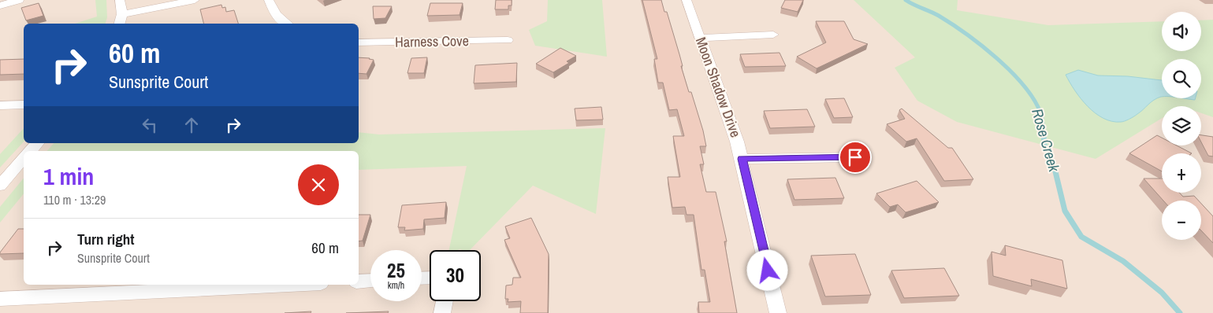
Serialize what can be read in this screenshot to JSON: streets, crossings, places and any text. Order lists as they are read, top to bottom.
{
  "streets": {
    "street": ["Harness Cove", "Moon Shadow Drive"]
  },
  "water": ["Rose Creek"],
  "page": {
    "map_buttons": ["+", "−"],
    "turn": ["60 m", "Sunsprite Court"],
    "heading": ["1 min", "110 m · 13:29"],
    "list": [
      {
        "name": "Turn right",
        "note": "Sunsprite Court",
        "value": "60 m"
      }
    ],
    "speed": "25 km/h",
    "limit": "30"
  }
}
